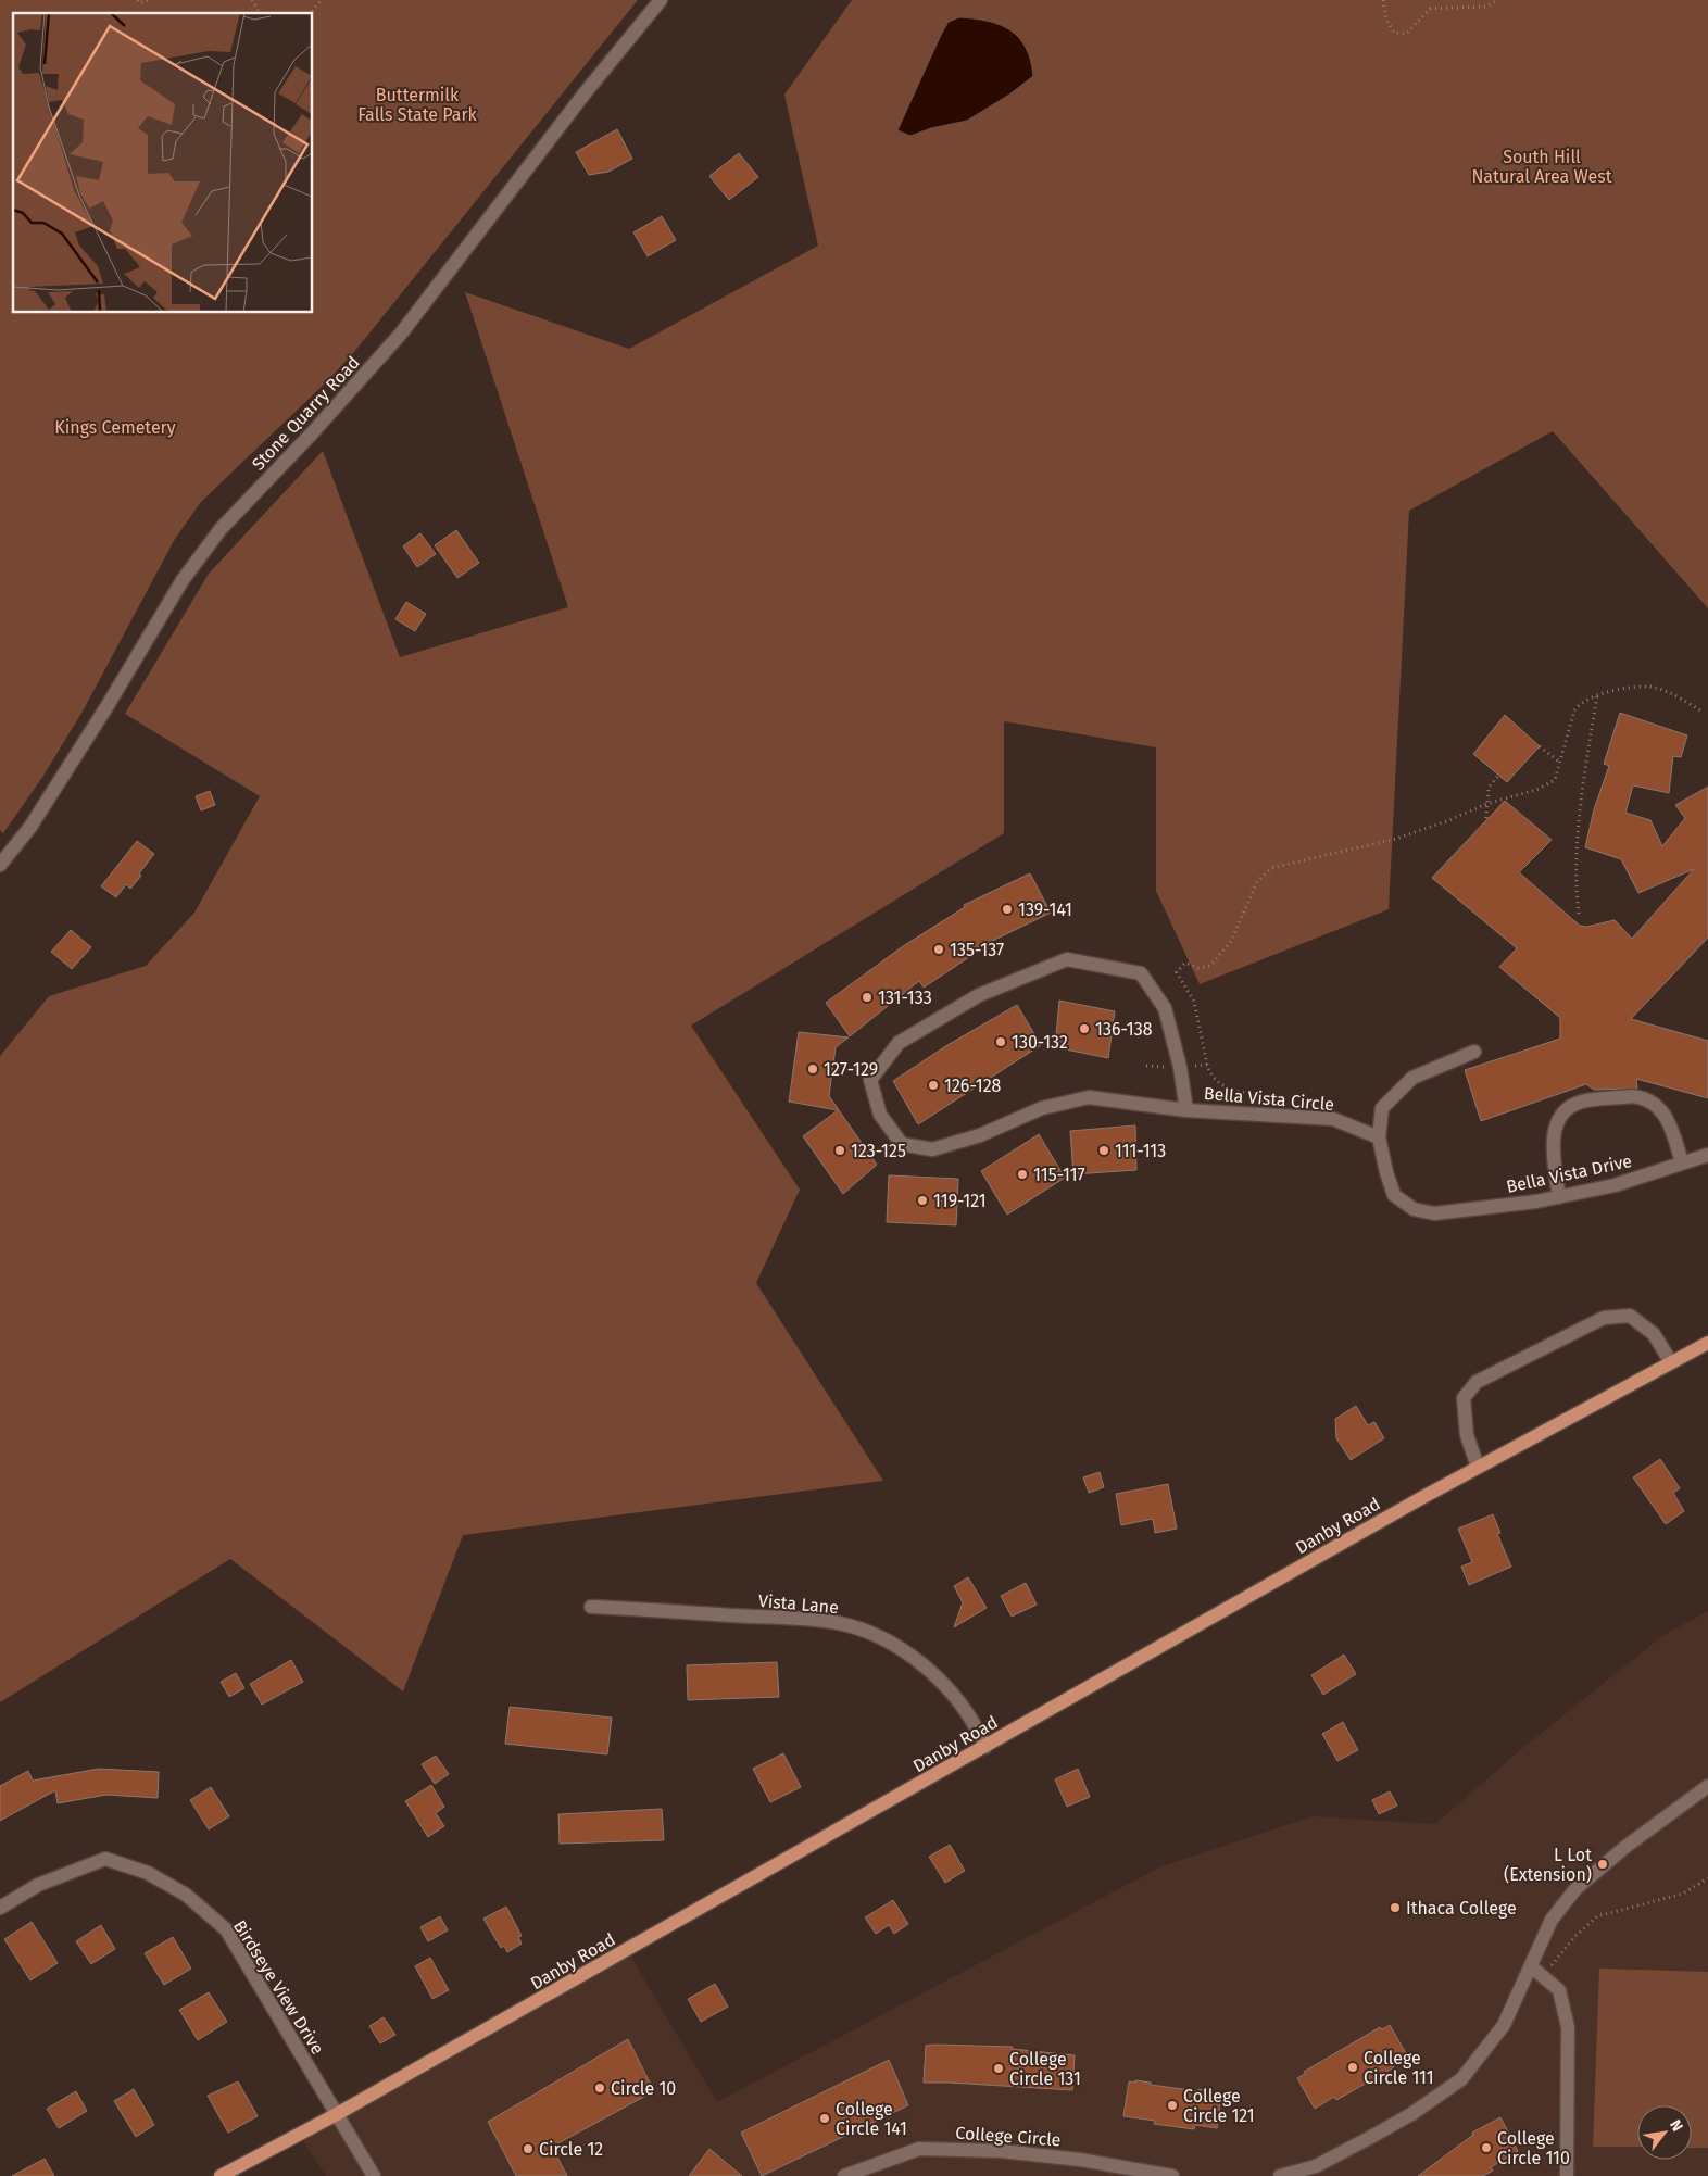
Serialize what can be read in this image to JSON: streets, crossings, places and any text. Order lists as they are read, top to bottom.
{
  "streets": {
    "main road": ["Danby Road"],
    "street": [
      "Stone Quarry Road",
      "Bella Vista Circle",
      "Bella Vista Drive",
      "Vista Lane",
      "Birdseye View Drive",
      "College Circle"
    ]
  },
  "crossings": [
    ["Bella Vista Circle", "Bella Vista Drive"],
    ["Danby Road", "Vista Lane"],
    ["Danby Road", "Birdseye View Drive"]
  ],
  "parks": ["Buttermilk Falls State Park", "South Hill Natural Area West", "Kings Cemetery"],
  "places": [
    "139-141",
    "135-137",
    "131-133",
    "136-138",
    "130-132",
    "127-129",
    "126-128",
    "123-125",
    "111-113",
    "115-117",
    "119-121",
    "L Lot (Extension)",
    "Ithaca College",
    "College Circle 111",
    "College Circle 131",
    "Circle 10",
    "College Circle 121",
    "College Circle 141",
    "College Circle 110",
    "Circle 12"
  ],
  "north": "top right"
}
